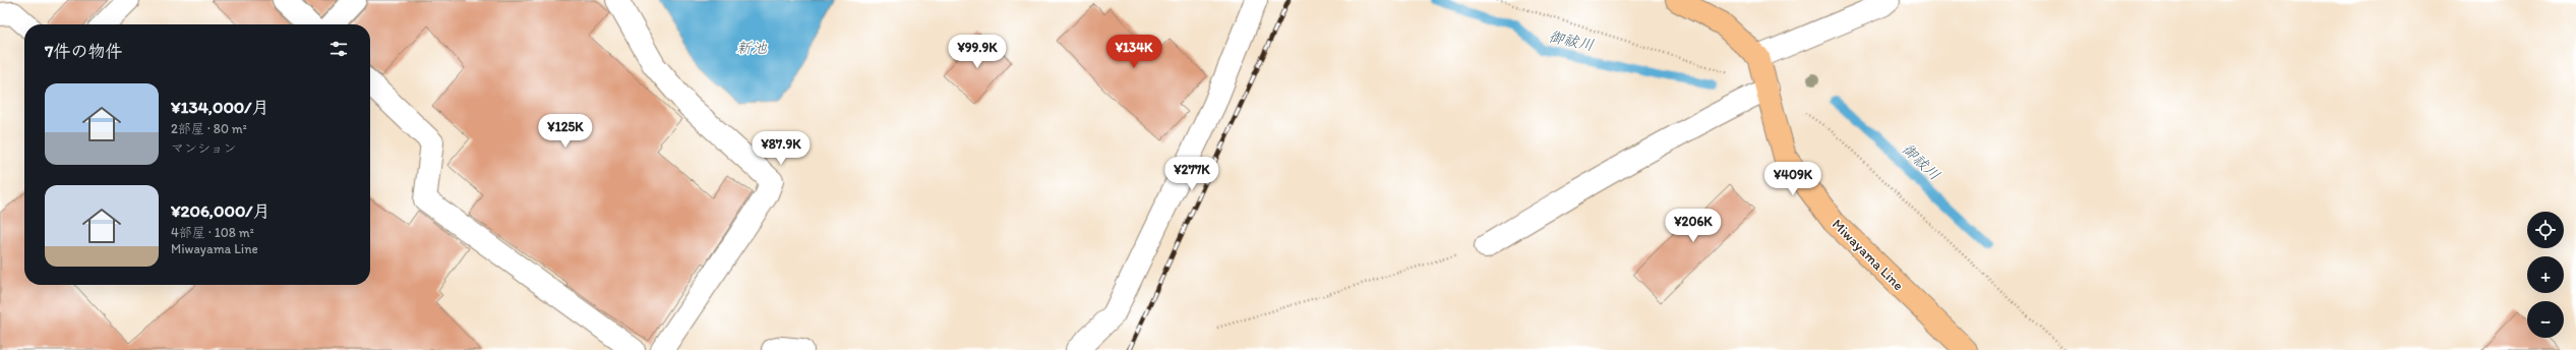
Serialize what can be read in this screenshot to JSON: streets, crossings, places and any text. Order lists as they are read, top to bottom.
{
  "streets": {
    "main road": ["Miwayama Line"]
  },
  "water": ["御祓川", "新池"],
  "page": {
    "heading": "7件の物件",
    "price": [
      "¥99.9K",
      "¥134K",
      "¥125K",
      "¥87.9K",
      "¥277K",
      "¥409K",
      "¥206K"
    ],
    "list": [
      {
        "name": "¥134,000/月",
        "note": "2部屋 · 80 m² · マンション"
      },
      {
        "name": "¥206,000/月",
        "note": "4部屋 · 108 m² · Miwayama Line"
      }
    ],
    "map_buttons": ["+", "−"]
  }
}
